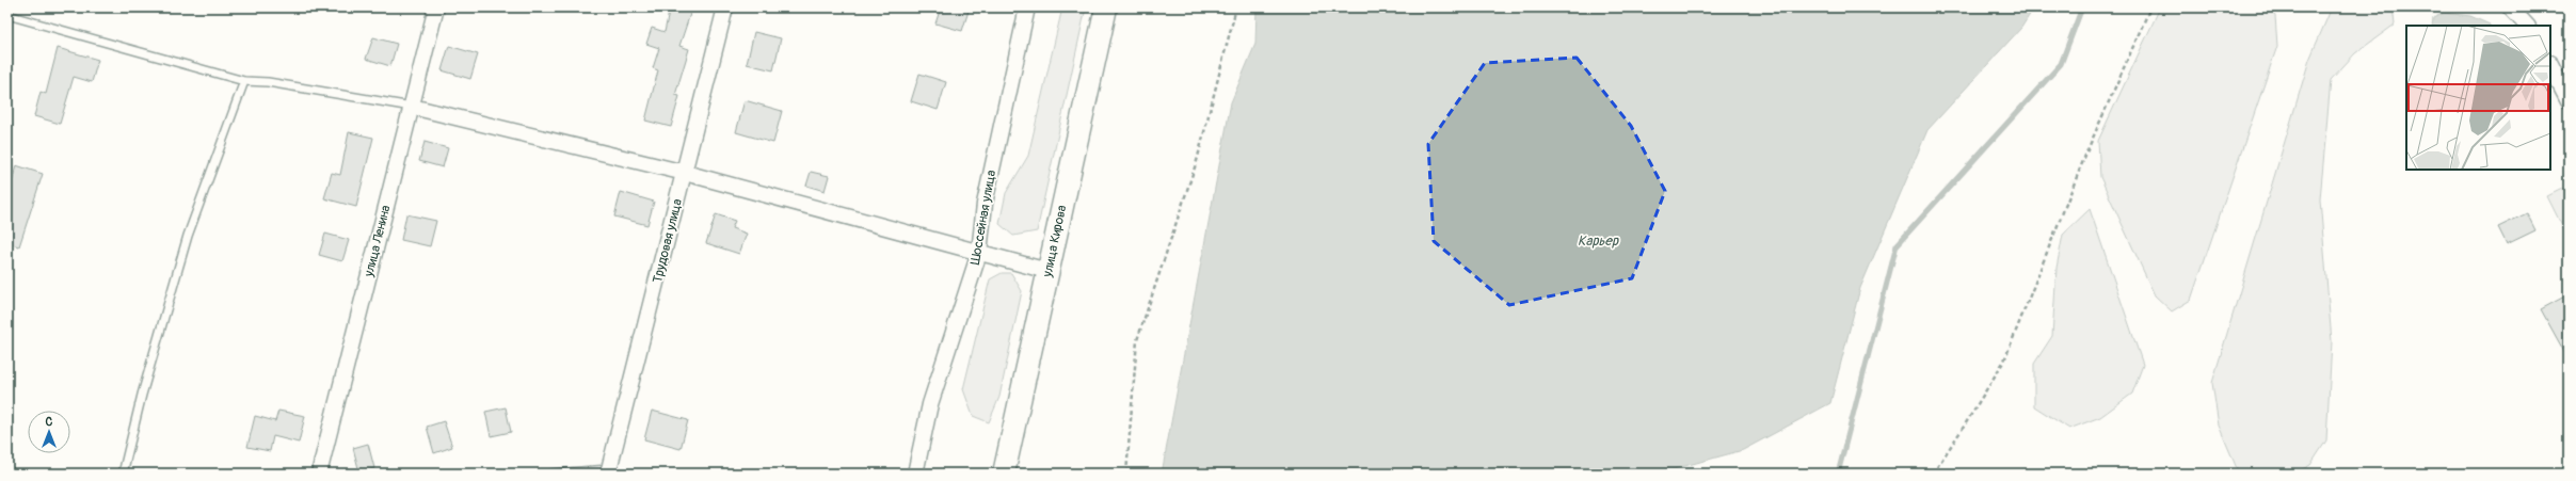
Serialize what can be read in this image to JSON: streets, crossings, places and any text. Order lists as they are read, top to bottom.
{
  "streets": {
    "main road": ["улица Кирова"],
    "street": ["Шоссейная улица", "улица Ленина", "Трудовая улица"]
  },
  "water": ["Карьер"],
  "north": "top"
}
